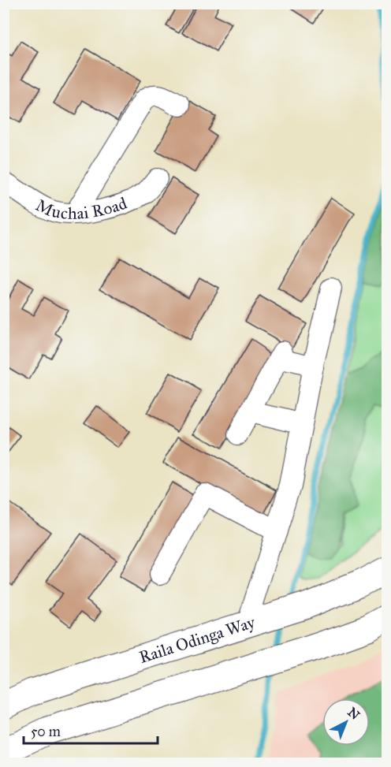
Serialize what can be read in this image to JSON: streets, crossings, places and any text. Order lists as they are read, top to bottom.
{
  "streets": {
    "main road": ["Raila Odinga Way"],
    "street": ["Muchai Road"]
  },
  "scale_bar": "50 m",
  "north": "top right"
}
